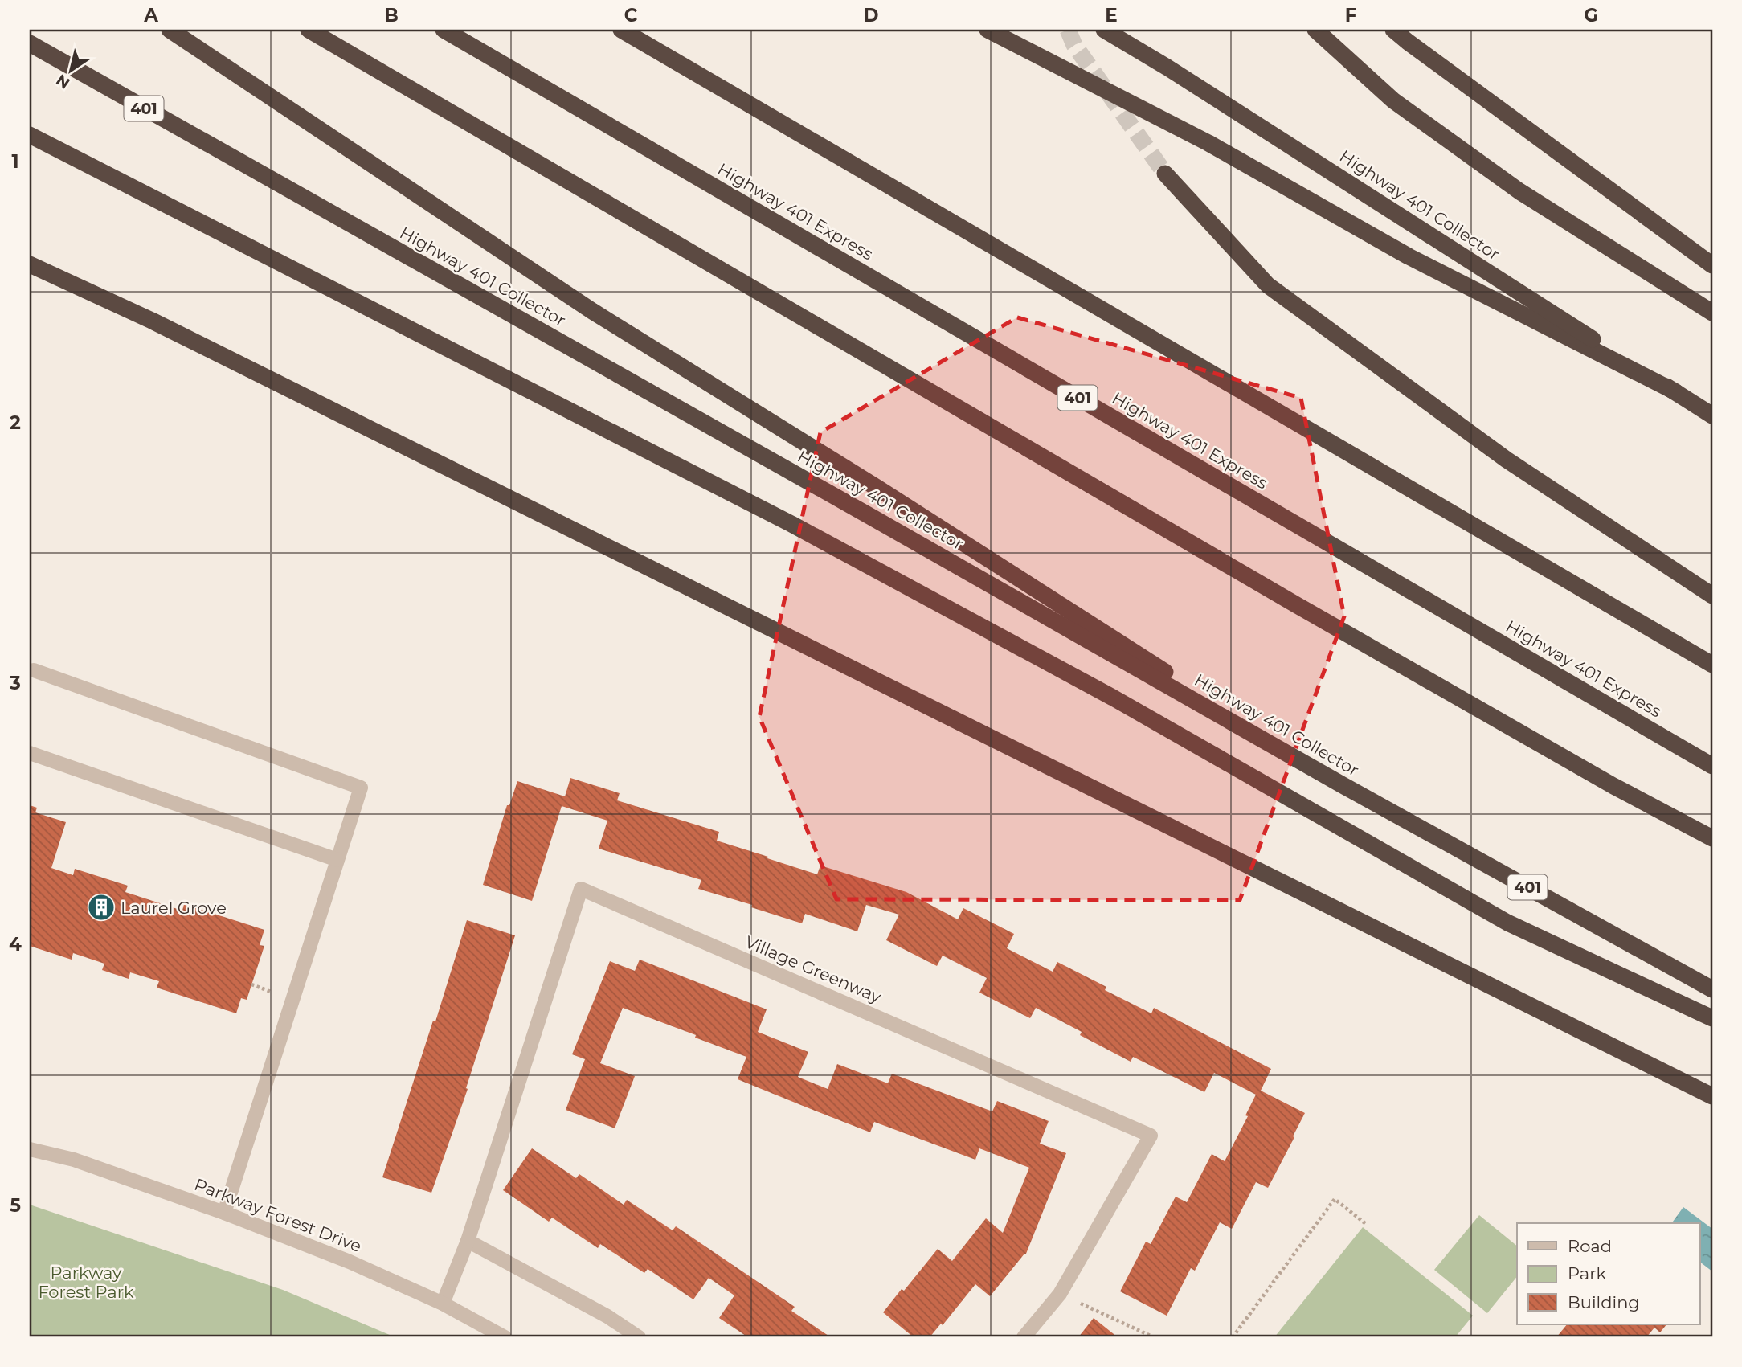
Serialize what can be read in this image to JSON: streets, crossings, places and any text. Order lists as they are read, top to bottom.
{
  "streets": {
    "highway": ["401", "Highway 401 Collector", "Highway 401 Express"],
    "street": ["Village Greenway", "Parkway Forest Drive"]
  },
  "crossings": [
    ["Village Greenway", "Parkway Forest Drive"]
  ],
  "parks": ["Parkway Forest Park"],
  "places": {
    "building": ["Laurel Grove"]
  },
  "legend": ["Road", "Park", "Building"],
  "north": "bottom left",
  "grid": {
    "columns": [
      "A",
      "B",
      "C",
      "D",
      "E",
      "F",
      "G"
    ],
    "rows": [
      "1",
      "2",
      "3",
      "4",
      "5"
    ]
  }
}
